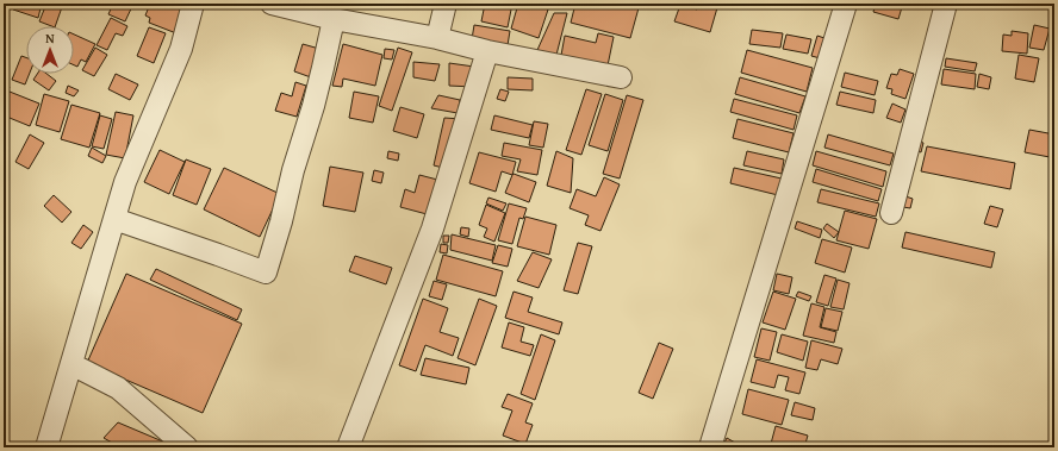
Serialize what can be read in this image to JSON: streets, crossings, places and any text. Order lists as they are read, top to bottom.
{
  "north": "top"
}
